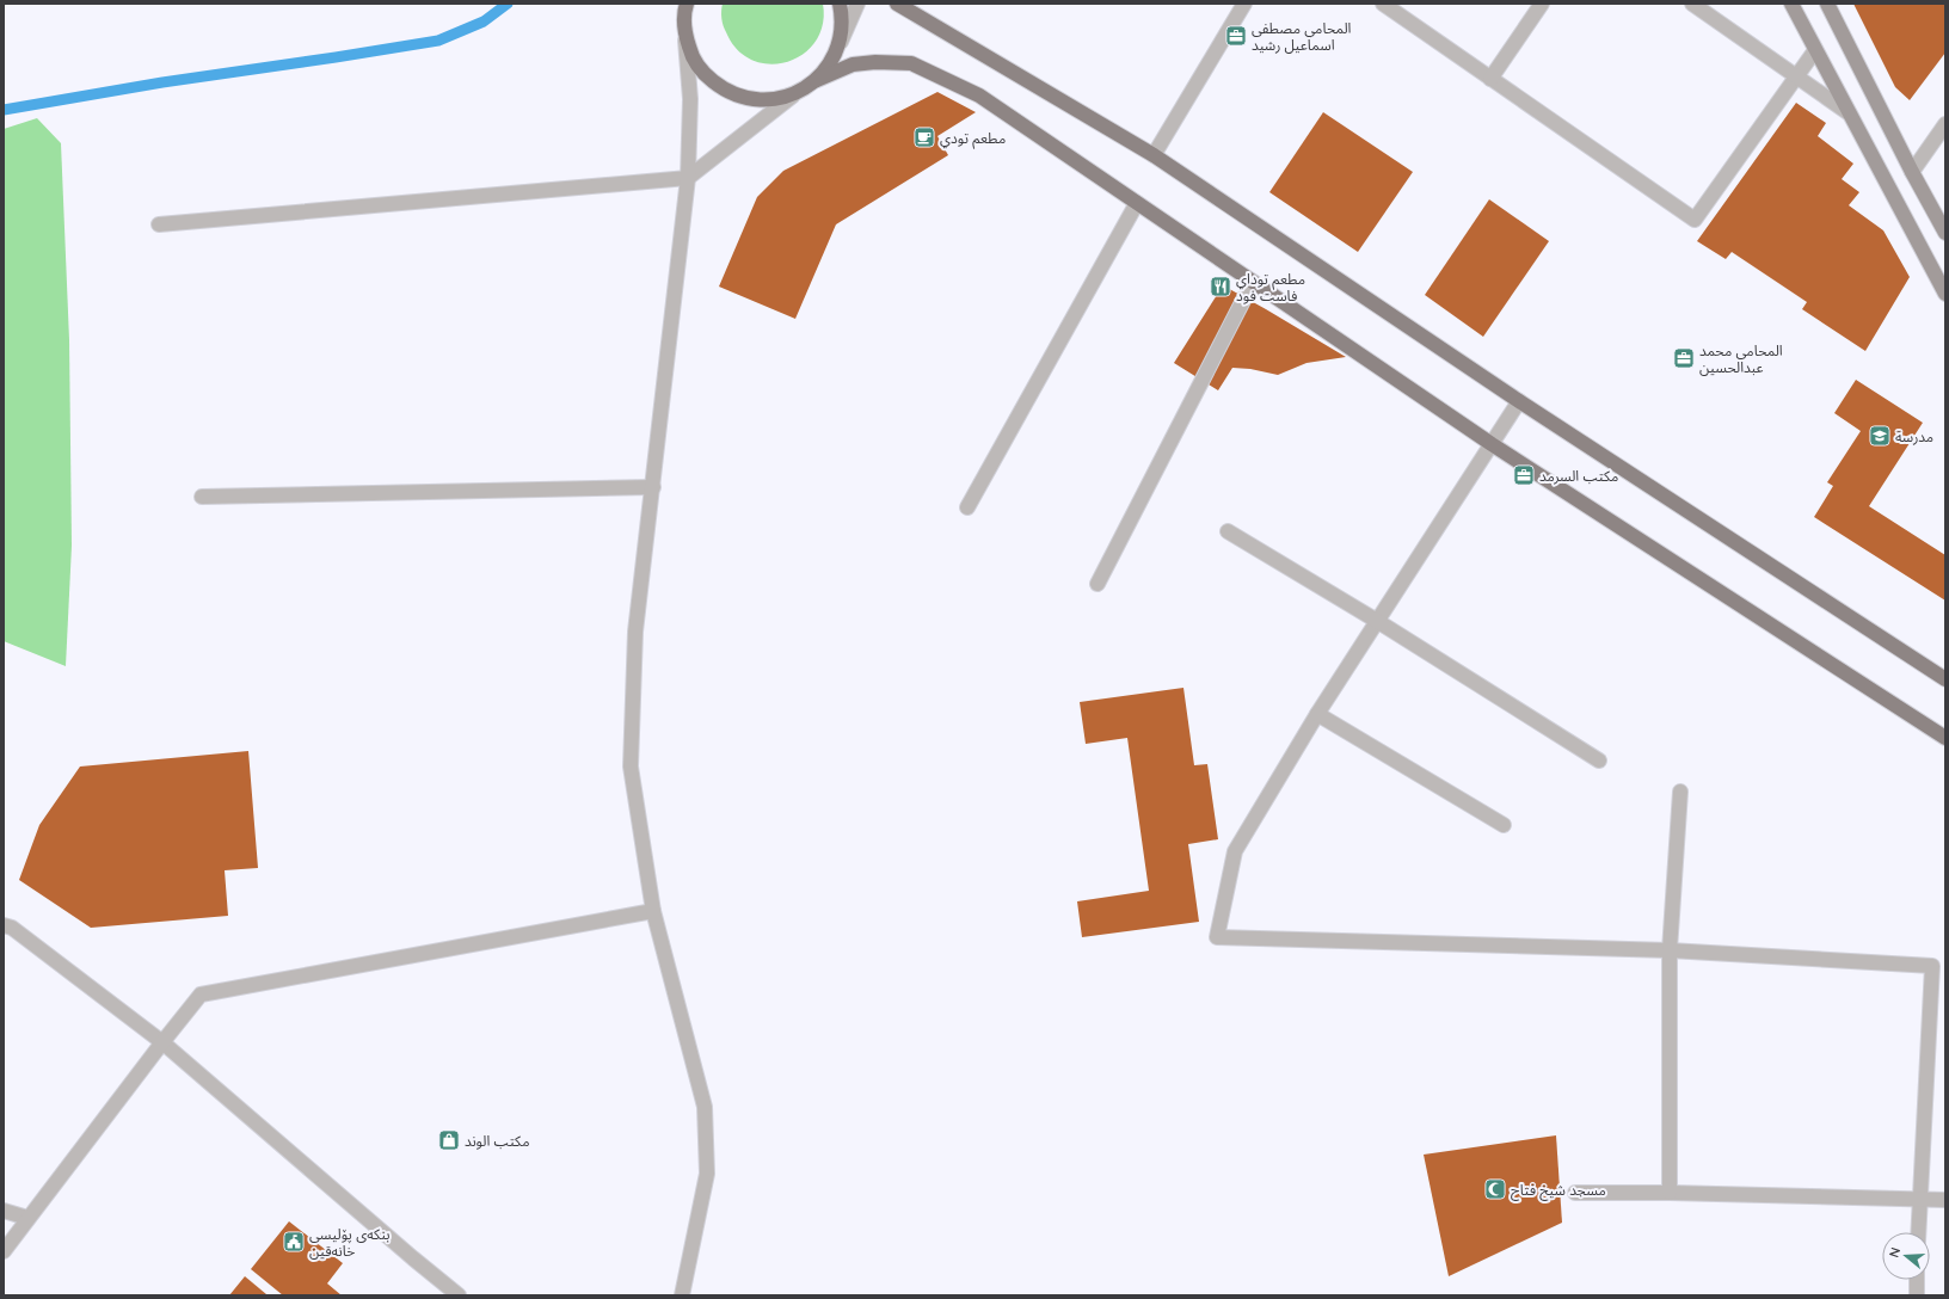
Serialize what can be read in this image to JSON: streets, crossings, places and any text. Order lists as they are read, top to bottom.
{
  "places": {
    "office": ["المحامي مصطفى اسماعيل رشيد", "المحامي محمد عبدالحسين", "مكتب السرمد"],
    "cafe": ["مطعم تودي"],
    "restaurant": ["مطعم توداي فاست فود"],
    "school or university": ["مدرسة"],
    "shop": ["مكتب الوند"],
    "mosque": ["مسجد شيخ فتاح"],
    "public building": ["بنکەی پۆلیسی خانەقین"]
  },
  "north": "left"
}
